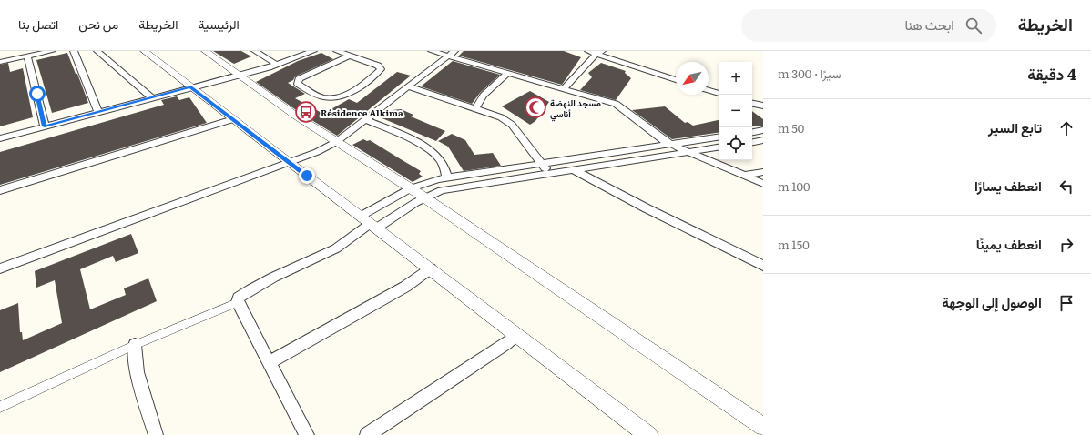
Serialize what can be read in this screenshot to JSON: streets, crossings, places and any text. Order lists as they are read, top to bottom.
{
  "places": {
    "mosque": ["مسجد النهضة أناسي"],
    "bus stop": ["Résidence Alkima"]
  },
  "north": "bottom left",
  "page": {
    "header": "الخريطة",
    "search": "ابحث هنا",
    "nav": [
      "الرئيسية",
      "الخريطة",
      "من نحن",
      "اتصل بنا"
    ],
    "heading": ["4 دقيقة", "سيرًا · 300 m"],
    "map_buttons": ["+", "−"],
    "list": [
      ["تابع السير", "50 m"],
      ["انعطف يسارًا", "100 m"],
      ["انعطف يمينًا", "150 m"],
      "الوصول إلى الوجهة"
    ]
  }
}
